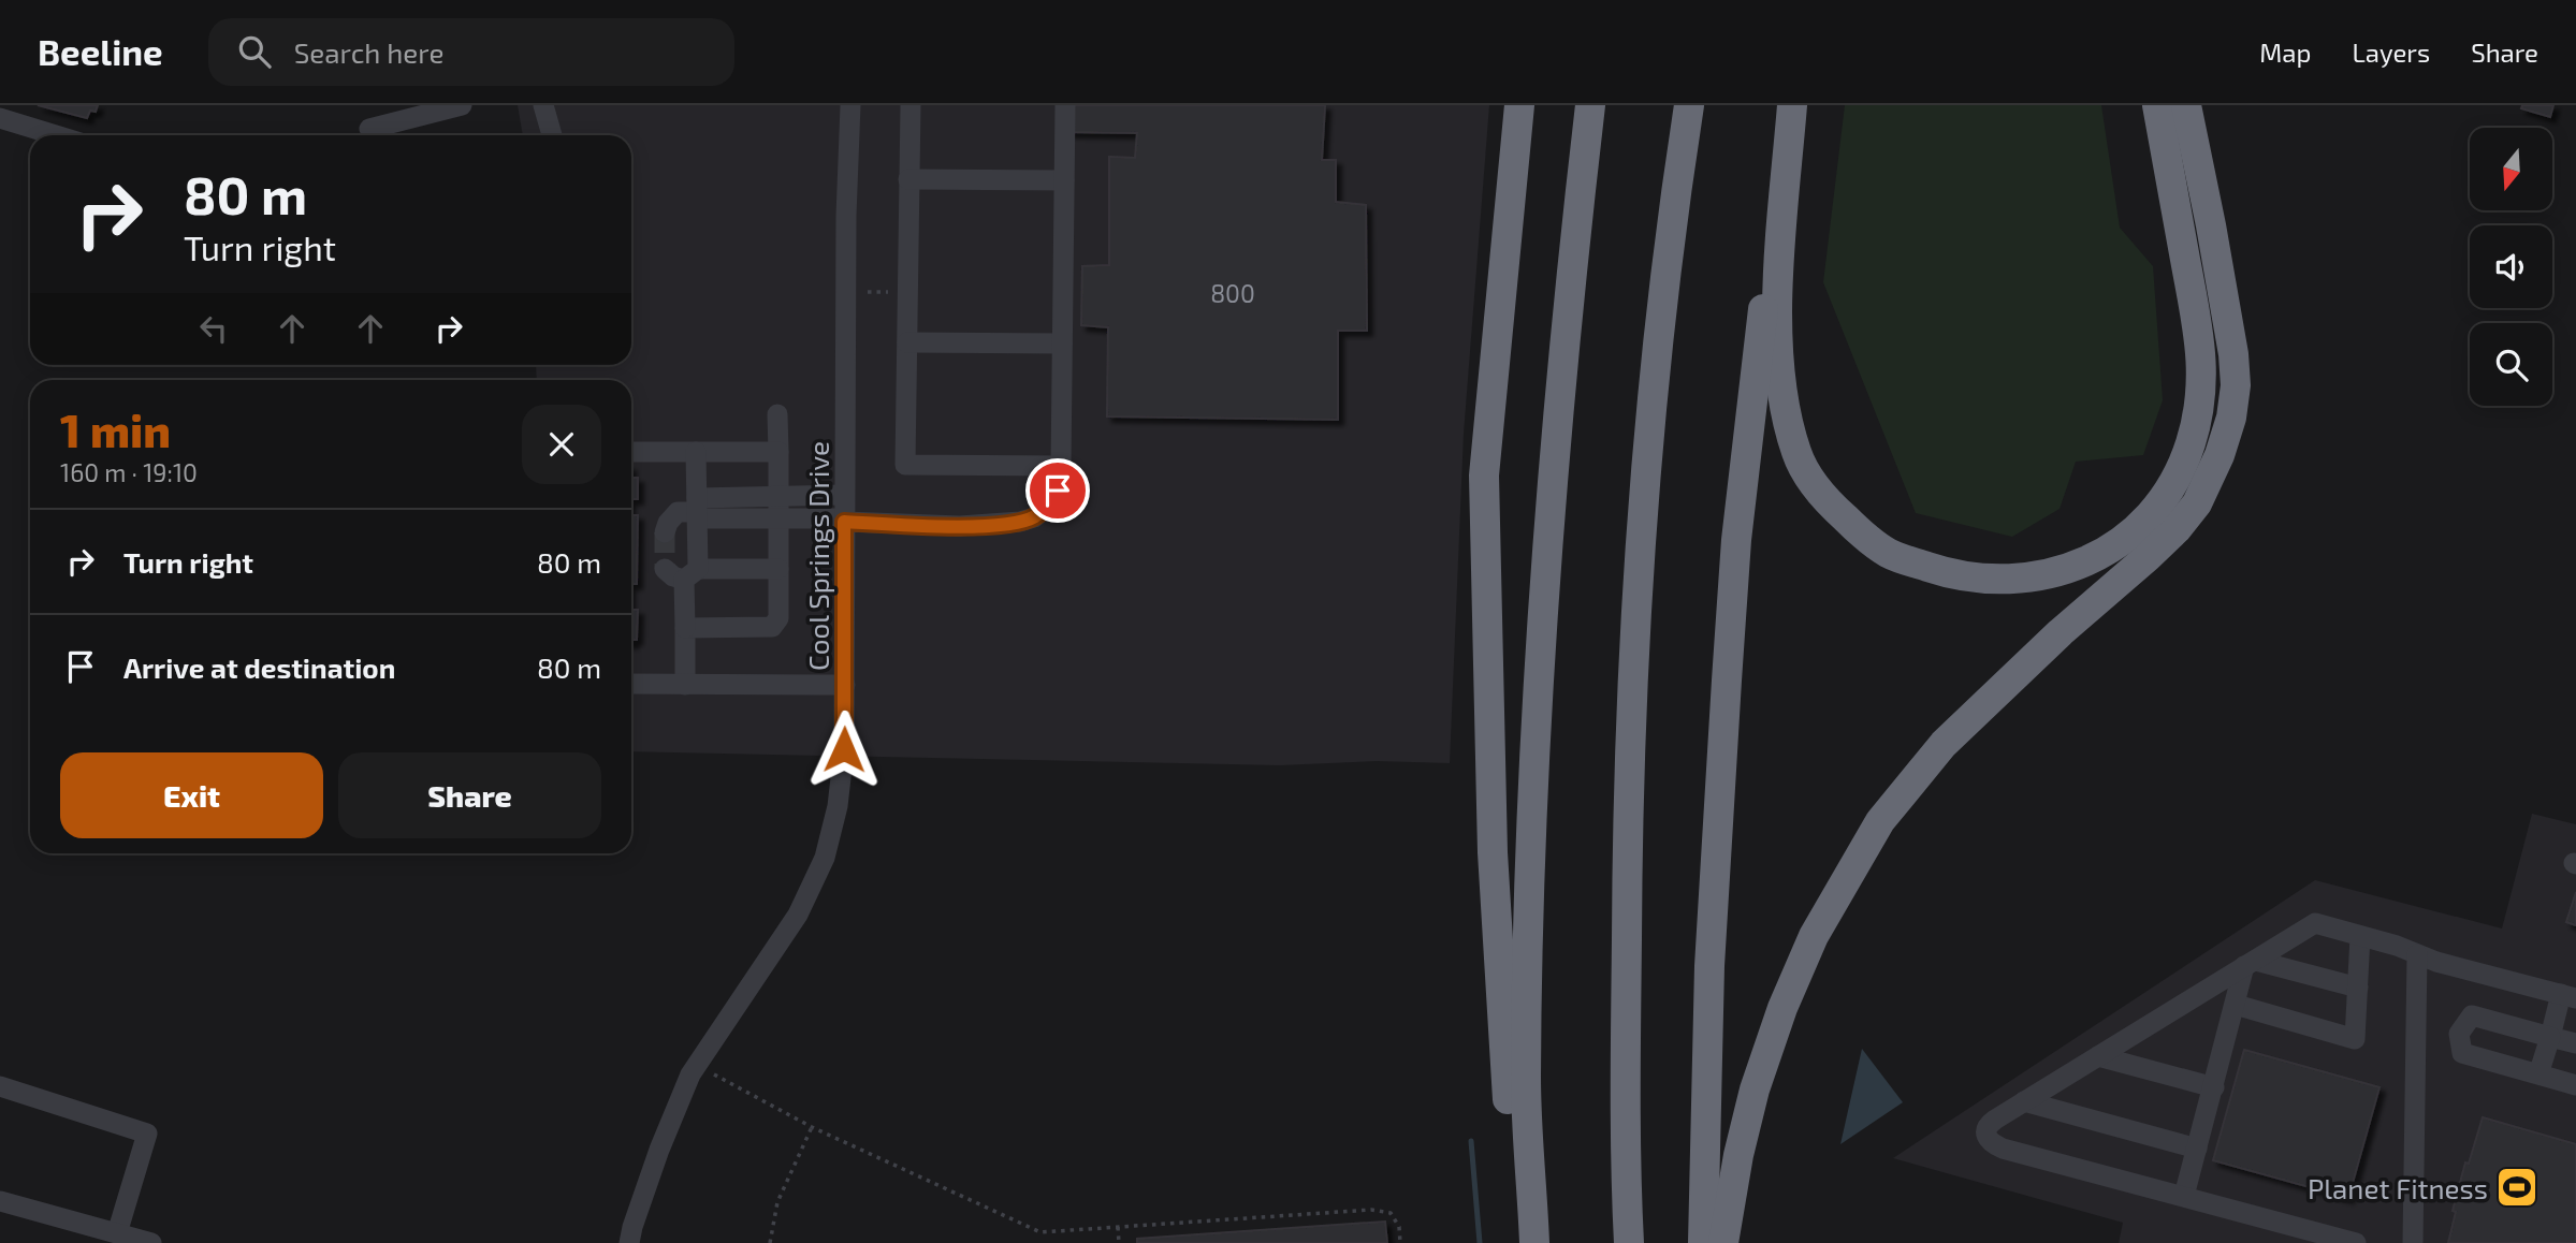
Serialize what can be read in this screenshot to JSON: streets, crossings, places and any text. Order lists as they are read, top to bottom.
{
  "streets": {
    "street": ["Cool Springs Drive"]
  },
  "places": {
    "sports": ["Planet Fitness"]
  },
  "house_numbers": ["800"],
  "north": "bottom",
  "page": {
    "header": "Beeline",
    "search": "Search here",
    "nav": ["Map", "Layers", "Share"],
    "turn": ["80 m", "Turn right"],
    "heading": ["1 min", "160 m · 19:10"],
    "list": [
      {
        "name": "Turn right",
        "value": "80 m"
      },
      {
        "name": "Arrive at destination",
        "value": "80 m"
      }
    ],
    "buttons": ["Exit", "Share"]
  }
}
